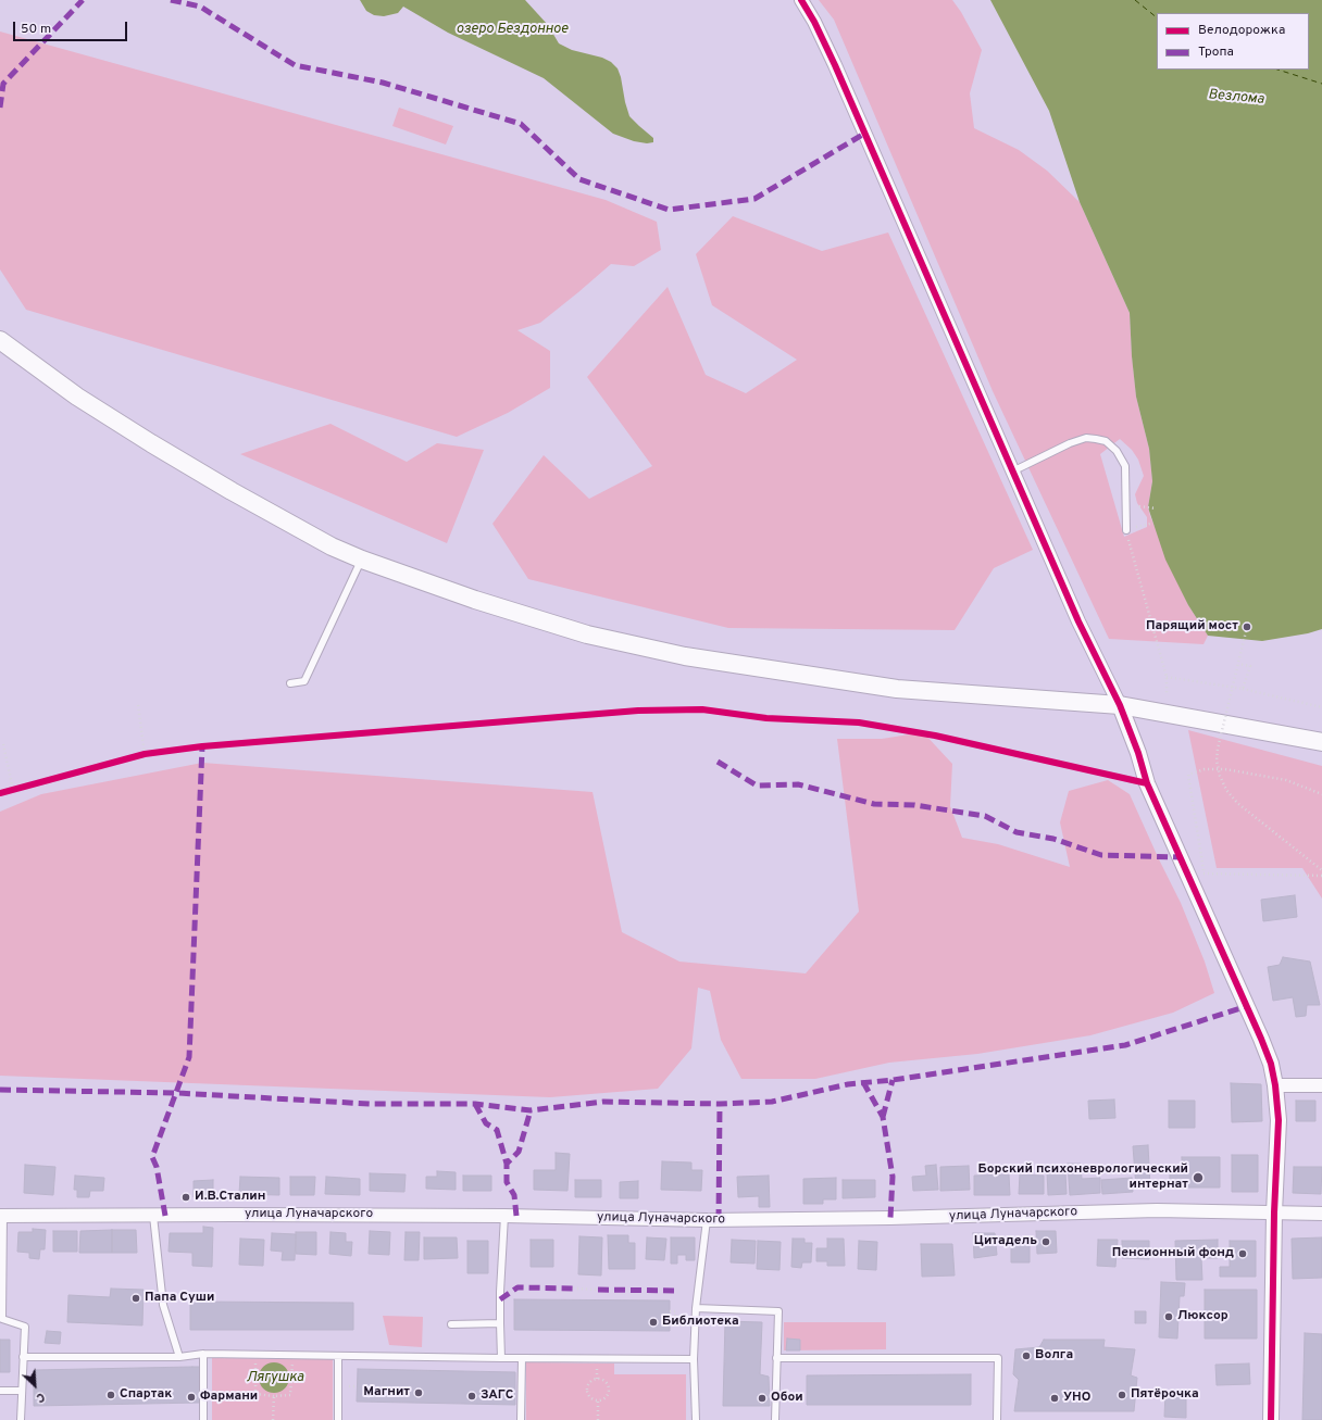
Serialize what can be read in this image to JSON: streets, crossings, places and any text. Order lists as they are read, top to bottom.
{
  "streets": {
    "street": ["улица Луначарского"]
  },
  "water": ["озеро Бездонное", "Везлома", "Лягушка"],
  "places": [
    "Парящий мост",
    "Борский психоневрологический интернат",
    "И.В.Сталин",
    "Цитадель",
    "Пенсионный фонд",
    "Папа Суши",
    "Люксор",
    "Библиотека",
    "Волга",
    "Магнит",
    "Спартак",
    "Пятёрочка",
    "ЗАГС",
    "Фармани",
    "Обои",
    "УНО"
  ],
  "legend": ["Велодорожка", "Тропа"],
  "scale_bar": "50 m",
  "north": "bottom right"
}
